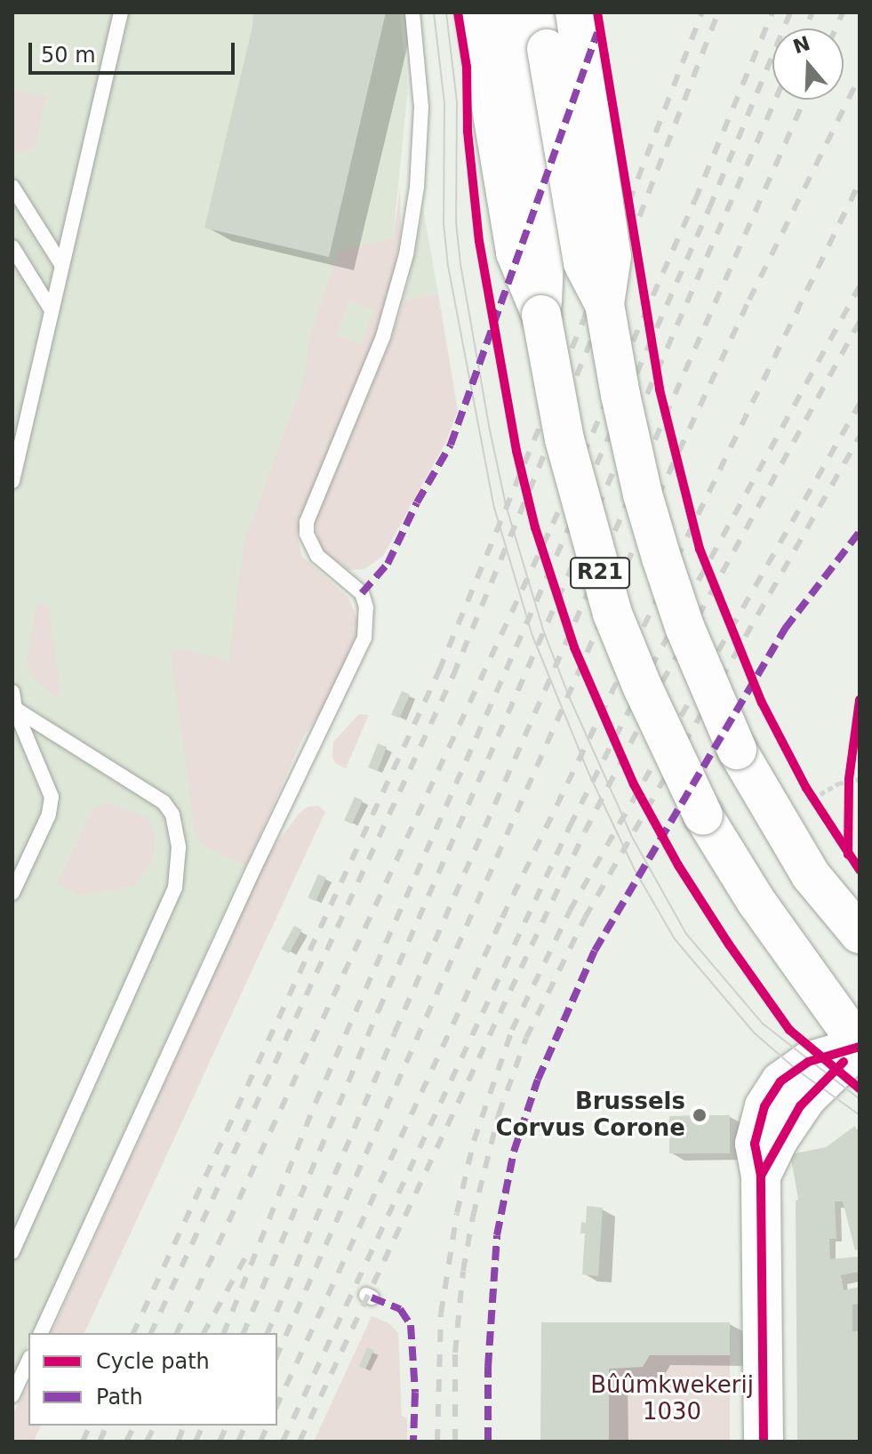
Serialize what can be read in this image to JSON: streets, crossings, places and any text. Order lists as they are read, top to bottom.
{
  "streets": {
    "main road": ["R21"]
  },
  "parks": ["Bûûmkwekerij 1030"],
  "places": ["Brussels Corvus Corone"],
  "legend": ["Cycle path", "Path"],
  "scale_bar": "50 m",
  "north": "top"
}
